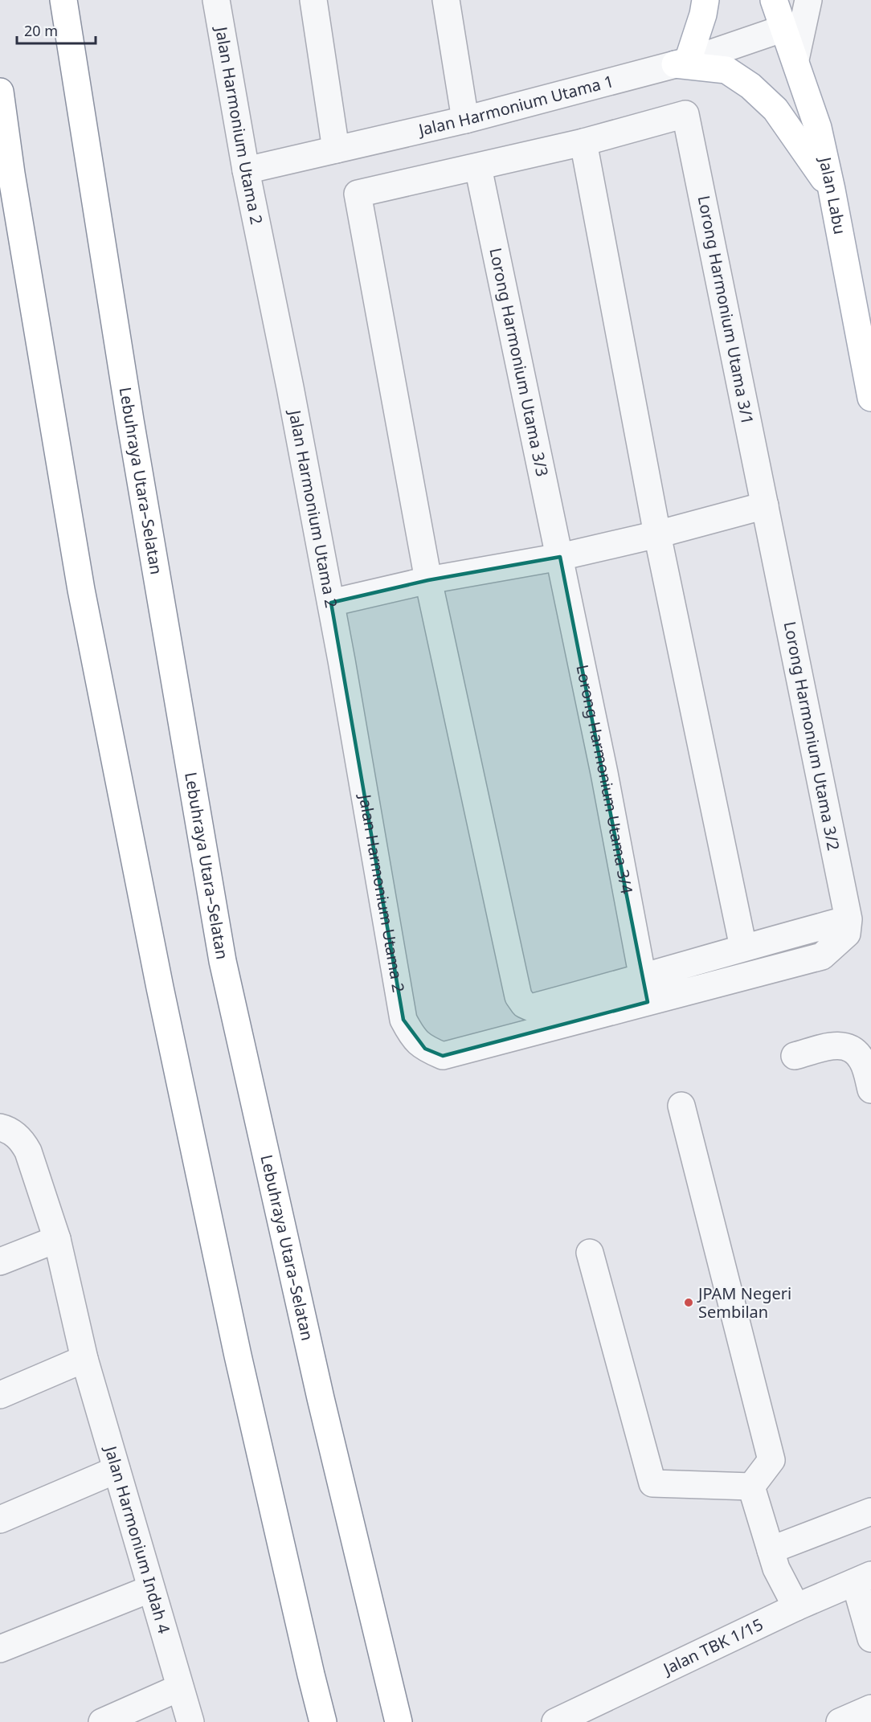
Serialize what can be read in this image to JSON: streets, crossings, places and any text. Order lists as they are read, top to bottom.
{
  "streets": {
    "main road": ["Jalan Labu", "Lebuhraya Utara–Selatan"],
    "street": [
      "Jalan Harmonium Utama 1",
      "Jalan Harmonium Utama 2",
      "Lorong Harmonium Utama 3/1",
      "Lorong Harmonium Utama 3/3",
      "Lorong Harmonium Utama 3/2",
      "Lorong Harmonium Utama 3/4",
      "Jalan Harmonium Indah 4",
      "Jalan TBK 1/15"
    ]
  },
  "crossings": [
    ["Jalan Harmonium Utama 1", "Jalan Harmonium Utama 2"],
    ["Jalan Harmonium Utama 1", "Jalan Labu"],
    ["Jalan Harmonium Utama 2", "Lorong Harmonium Utama 3/4"],
    ["Lorong Harmonium Utama 3/1", "Lorong Harmonium Utama 3/2"],
    ["Lorong Harmonium Utama 3/3", "Lorong Harmonium Utama 3/4"]
  ],
  "places": ["JPAM Negeri Sembilan"],
  "scale_bar": "20 m"
}
